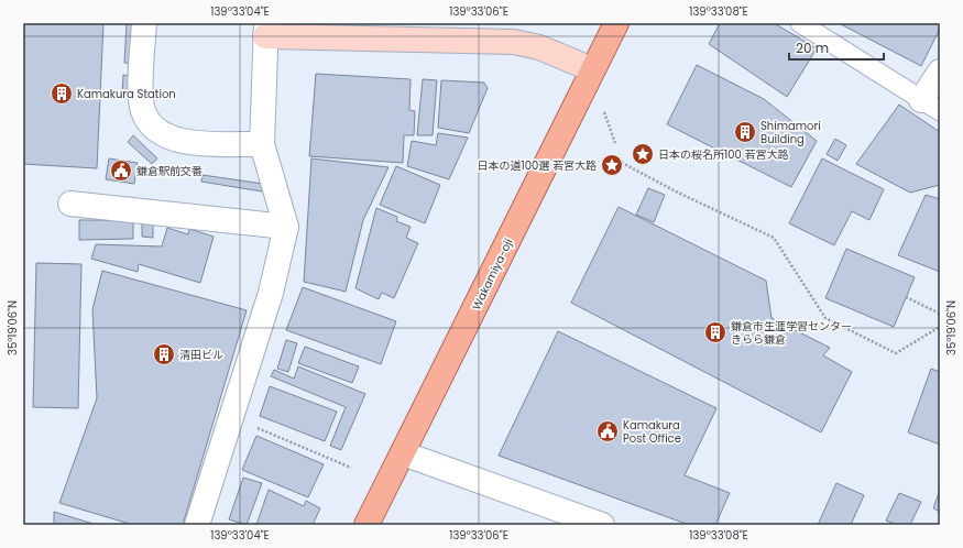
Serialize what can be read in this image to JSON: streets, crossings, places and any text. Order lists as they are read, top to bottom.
{
  "streets": {
    "main road": ["Wakamiya-oji"]
  },
  "places": {
    "building": [
      "Kamakura Station",
      "Shimamori Building",
      "鎌倉市生涯学習センター きらら鎌倉",
      "清田ビル"
    ],
    "place": ["日本の桜名所100 若宮大路", "日本の道100選 若宮大路"],
    "public building": ["鎌倉駅前交番", "Kamakura Post Office"]
  },
  "scale_bar": "20 m",
  "coordinates": [
    "139°33'04\"E",
    "139°33'06\"E",
    "139°33'08\"E",
    "35°19'06\"N"
  ]
}
